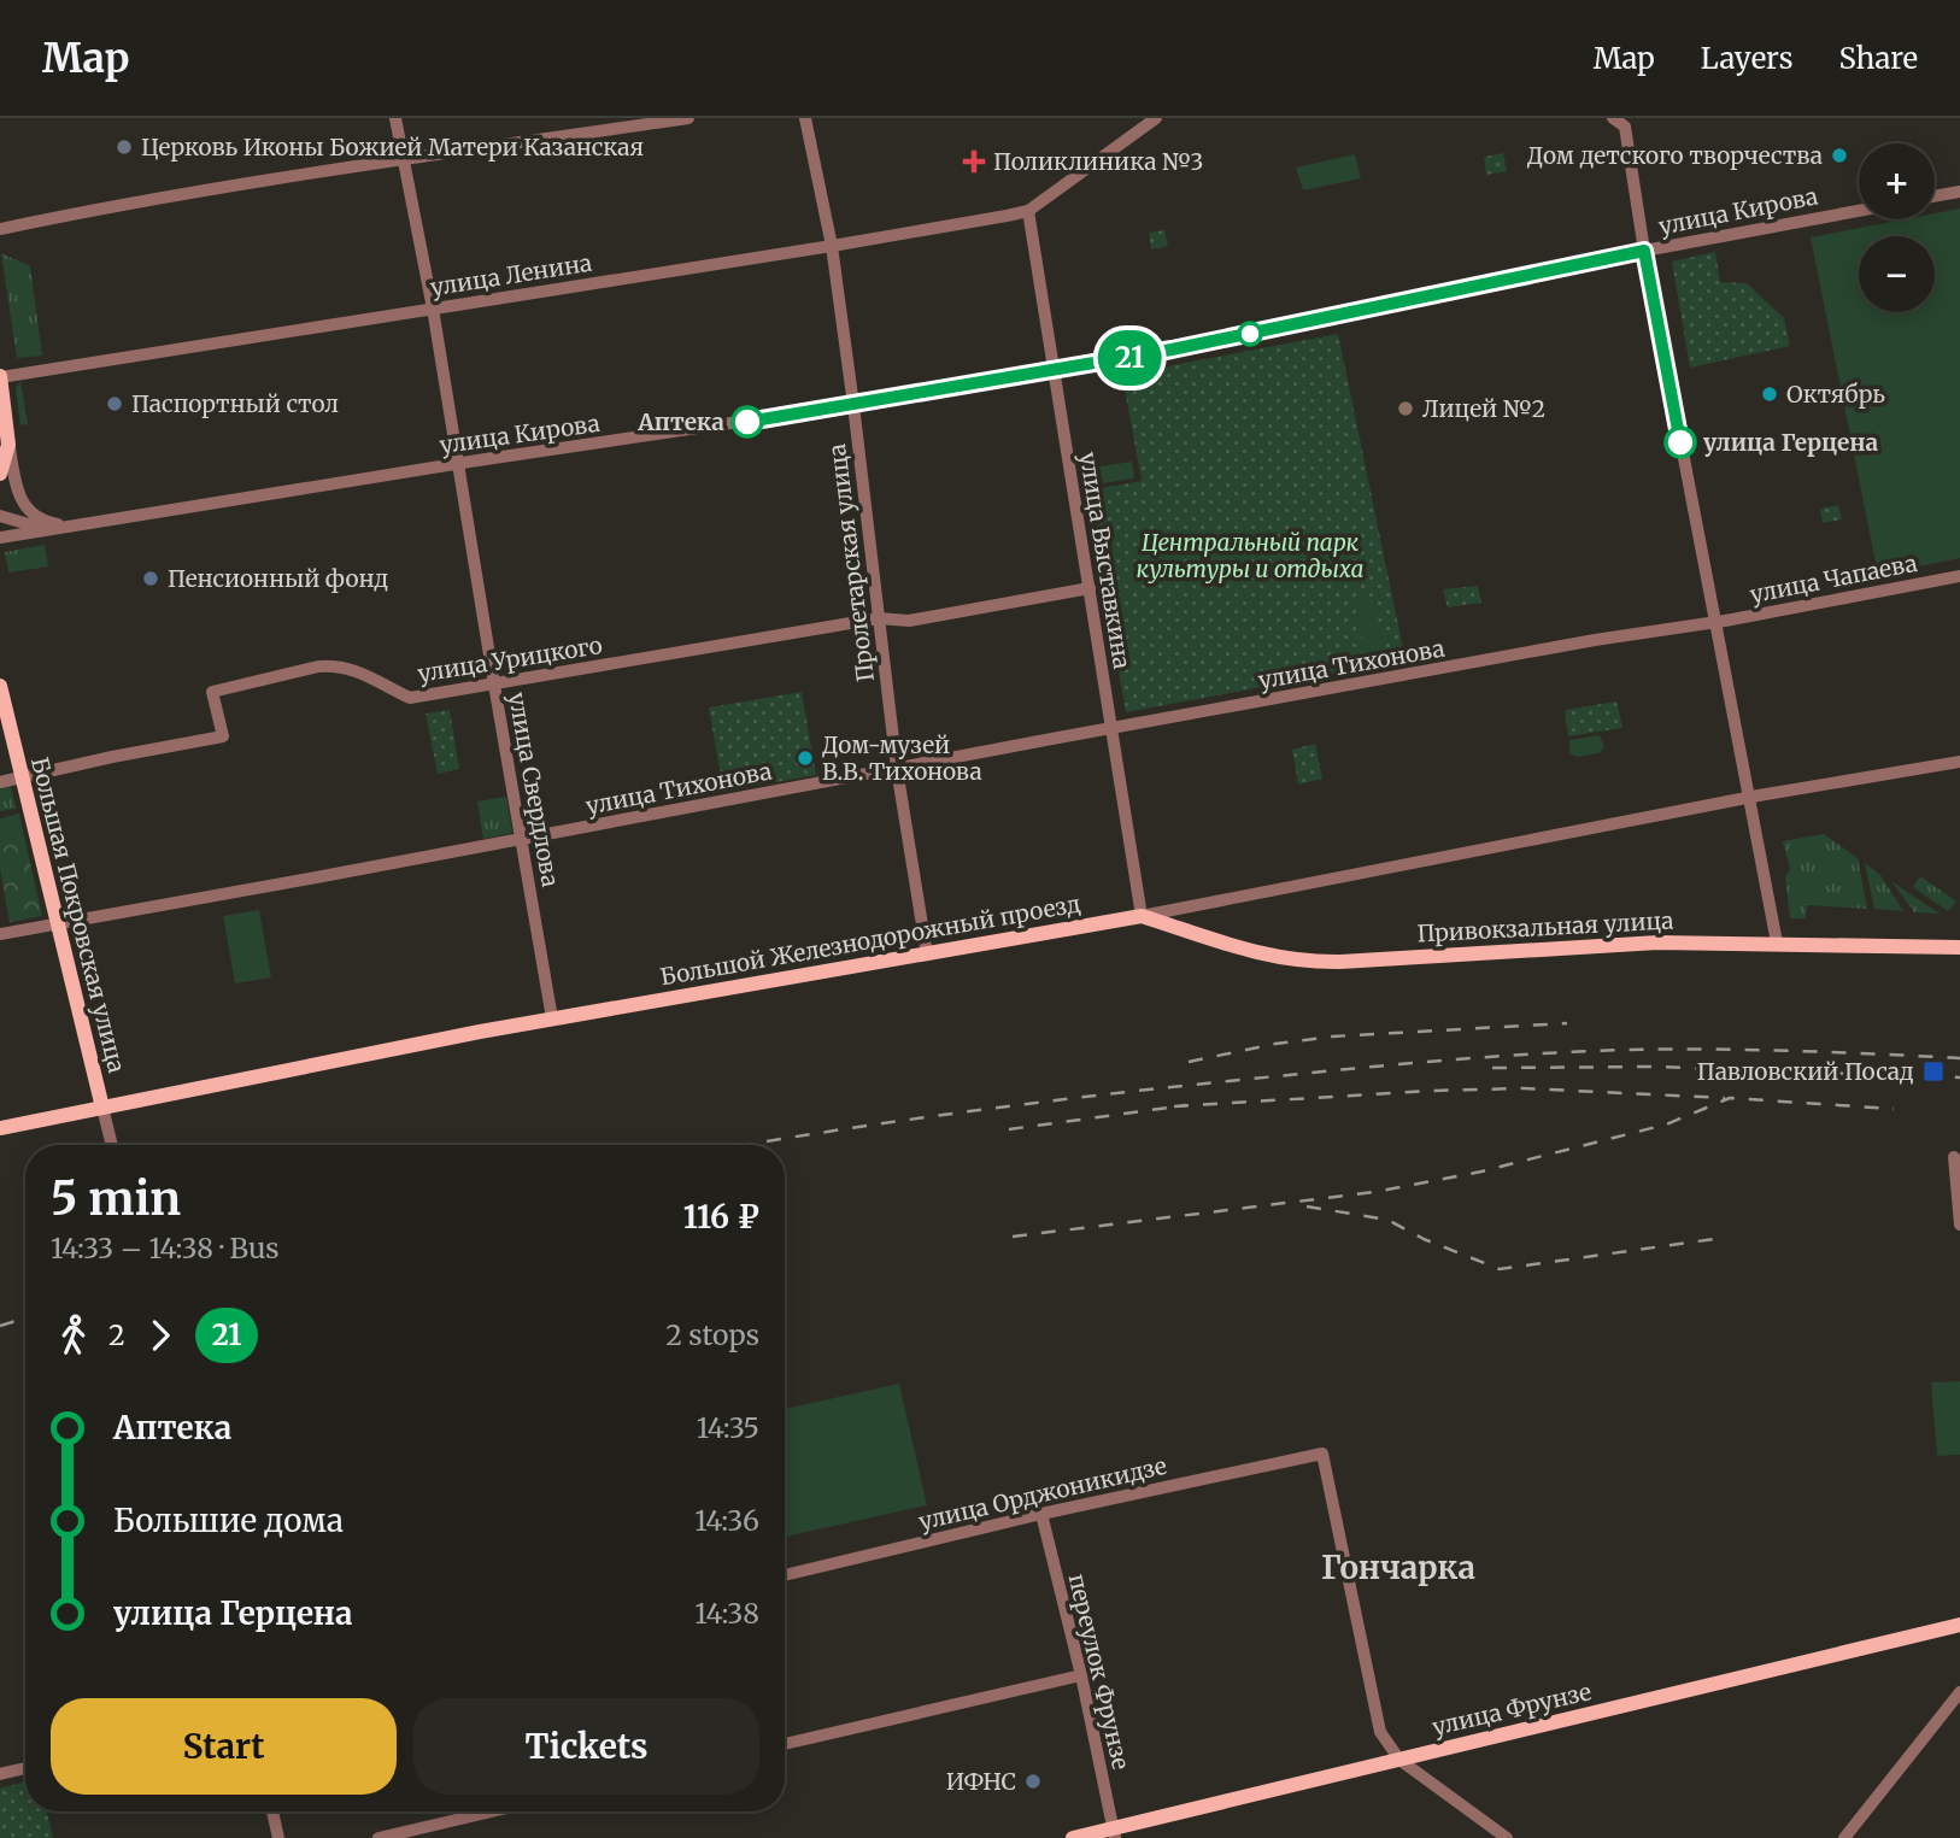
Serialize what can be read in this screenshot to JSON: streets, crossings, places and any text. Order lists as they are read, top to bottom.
{
  "streets": {
    "main road": [
      "Большая Покровская улица",
      "Привокзальная улица",
      "Большой Железнодорожный проезд",
      "улица Фрунзе"
    ],
    "street": [
      "улица Кирова",
      "улица Ленина",
      "улица Выставкина",
      "Пролетарская улица",
      "улица Чапаева",
      "улица Урицкого",
      "улица Тихонова",
      "улица Свердлова",
      "улица Орджоникидзе",
      "переулок Фрунзе"
    ]
  },
  "crossings": [
    ["улица Кирова", "улица Выставкина"],
    ["улица Кирова", "Пролетарская улица"],
    ["улица Кирова", "улица Свердлова"],
    ["улица Ленина", "улица Выставкина"],
    ["улица Ленина", "Пролетарская улица"],
    ["улица Ленина", "улица Свердлова"],
    ["улица Выставкина", "улица Урицкого"],
    ["улица Выставкина", "улица Тихонова"],
    ["улица Выставкина", "Привокзальная улица"],
    ["улица Выставкина", "Большой Железнодорожный проезд"],
    ["Пролетарская улица", "улица Урицкого"],
    ["Пролетарская улица", "улица Тихонова"],
    ["Пролетарская улица", "Большой Железнодорожный проезд"],
    ["улица Чапаева", "улица Тихонова"],
    ["улица Урицкого", "улица Свердлова"],
    ["улица Урицкого", "Большая Покровская улица"],
    ["улица Тихонова", "улица Свердлова"],
    ["улица Тихонова", "Большая Покровская улица"],
    ["улица Свердлова", "Большой Железнодорожный проезд"],
    ["Большая Покровская улица", "Большой Железнодорожный проезд"],
    ["Привокзальная улица", "Большой Железнодорожный проезд"],
    ["улица Орджоникидзе", "переулок Фрунзе"],
    ["улица Орджоникидзе", "улица Фрунзе"],
    ["переулок Фрунзе", "улица Фрунзе"]
  ],
  "districts": ["Гончарка"],
  "parks": ["Центральный парк культуры и отдыха"],
  "places": {
    "other": [
      "Церковь Иконы Божией Матери Казанская",
      "Дом детского творчества",
      "Октябрь",
      "Паспортный стол",
      "Лицей №2",
      "Аптека",
      "улица Герцена",
      "Пенсионный фонд",
      "Дом-музей В.В. Тихонова",
      "ИФНС"
    ],
    "health": ["Поликлиника №3"],
    "transit": ["Павловский Посад"]
  },
  "lines": ["bus line 21"],
  "page": {
    "header": "Map",
    "nav": ["Map", "Layers", "Share"],
    "on_map": "21",
    "map_buttons": ["+", "−"],
    "heading": ["5 min", "14:33 – 14:38 · Bus", "116 ₽"],
    "legs": ["2", "21", "2 stops"],
    "list": [
      {
        "name": "Аптека",
        "value": "14:35"
      },
      {
        "name": "Большие дома",
        "value": "14:36"
      },
      {
        "name": "улица Герцена",
        "value": "14:38"
      }
    ],
    "buttons": ["Start", "Tickets"]
  }
}
